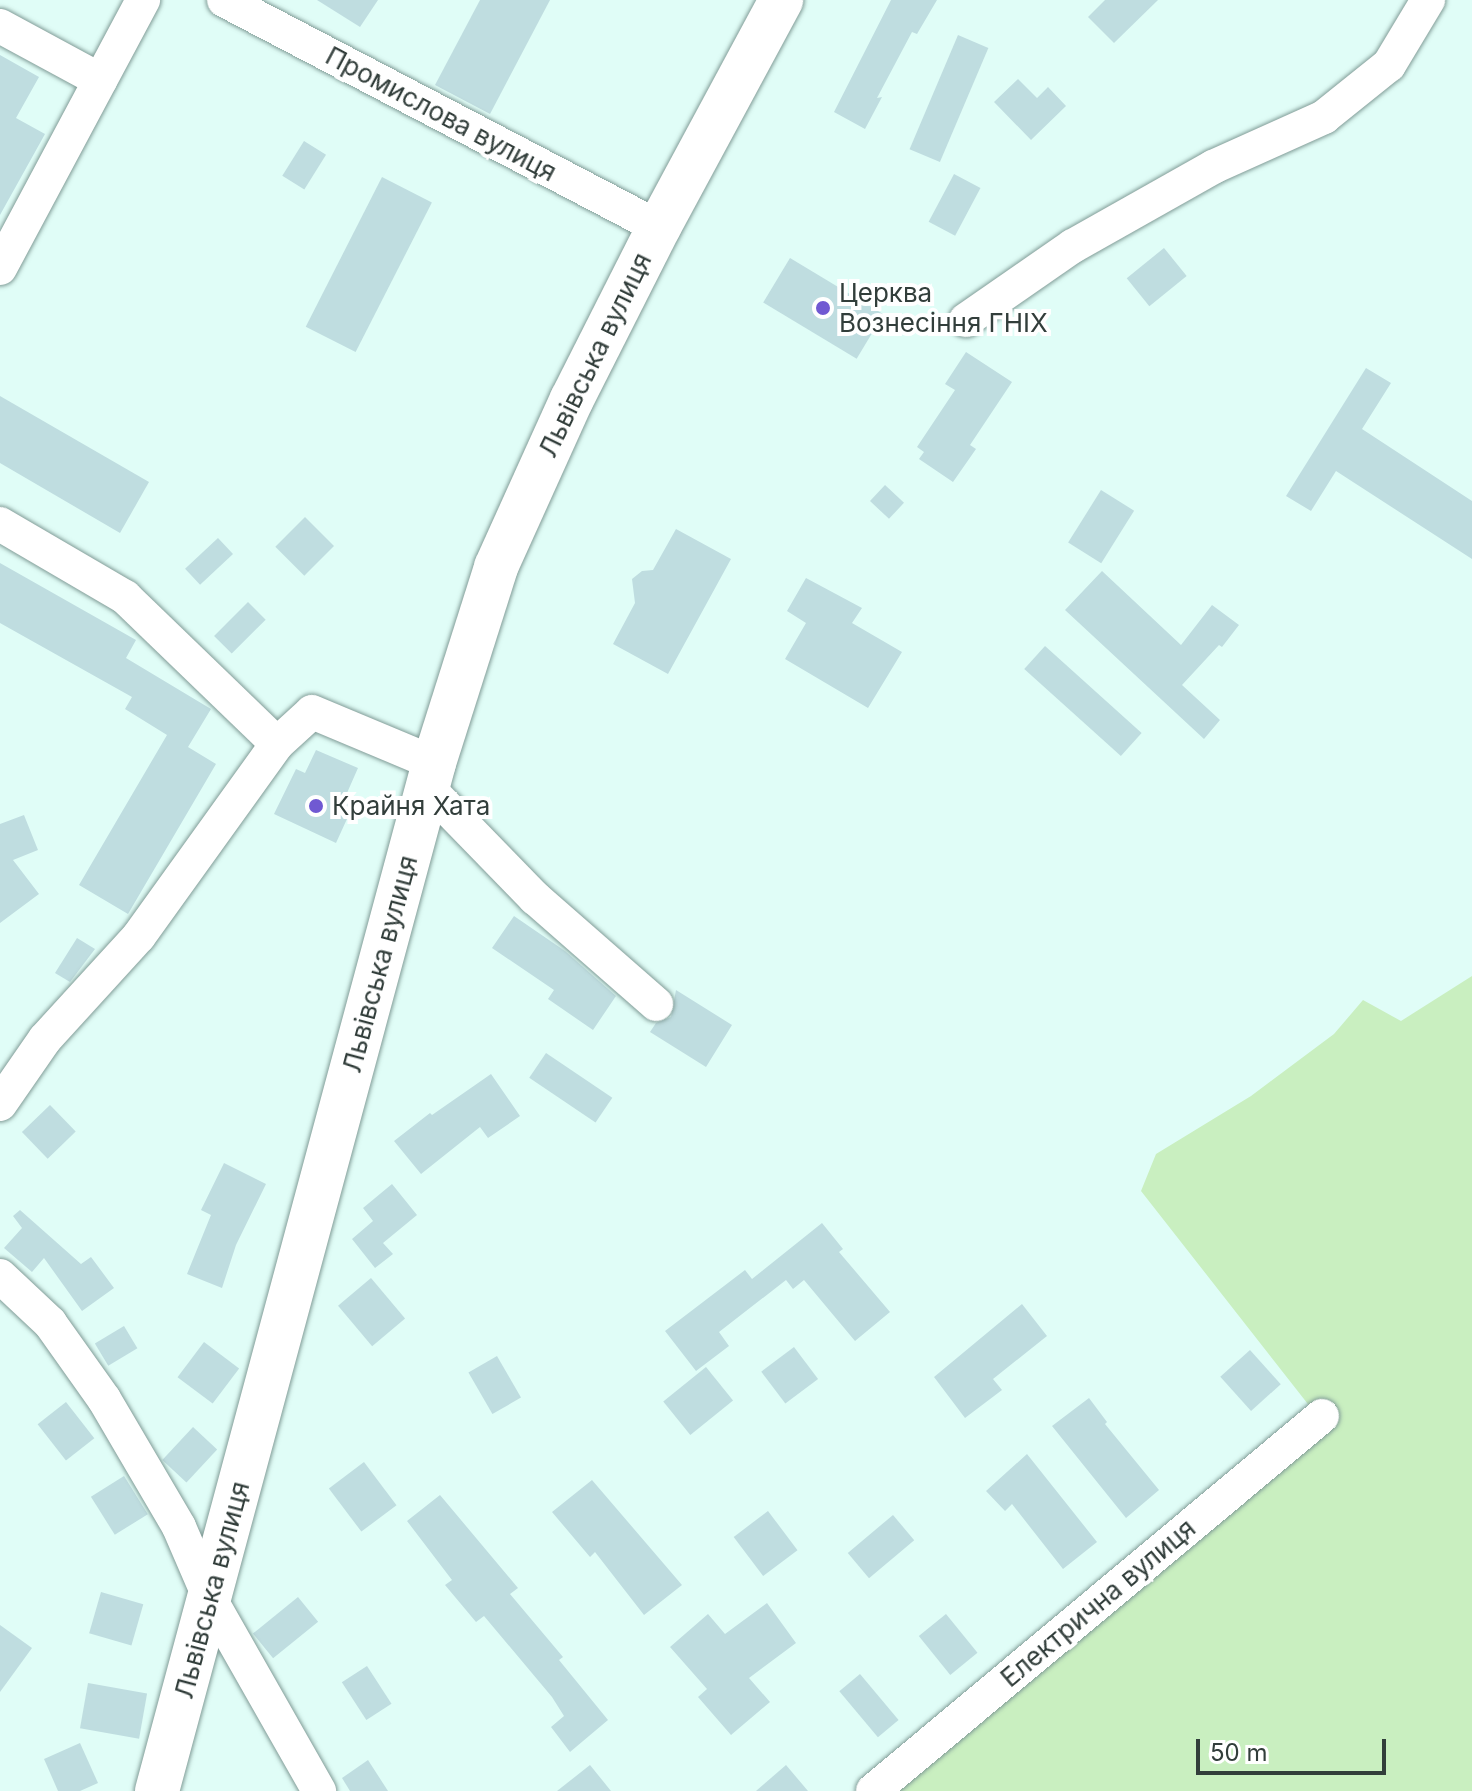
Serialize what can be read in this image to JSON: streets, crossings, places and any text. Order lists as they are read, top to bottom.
{
  "streets": {
    "main road": ["Львівська вулиця"],
    "street": ["Промислова вулиця", "Електрична вулиця"]
  },
  "crossings": [
    ["Промислова вулиця", "Львівська вулиця"]
  ],
  "places": ["Церква Вознесіння ГНІХ", "Крайня Хата"],
  "scale_bar": "50 m"
}
